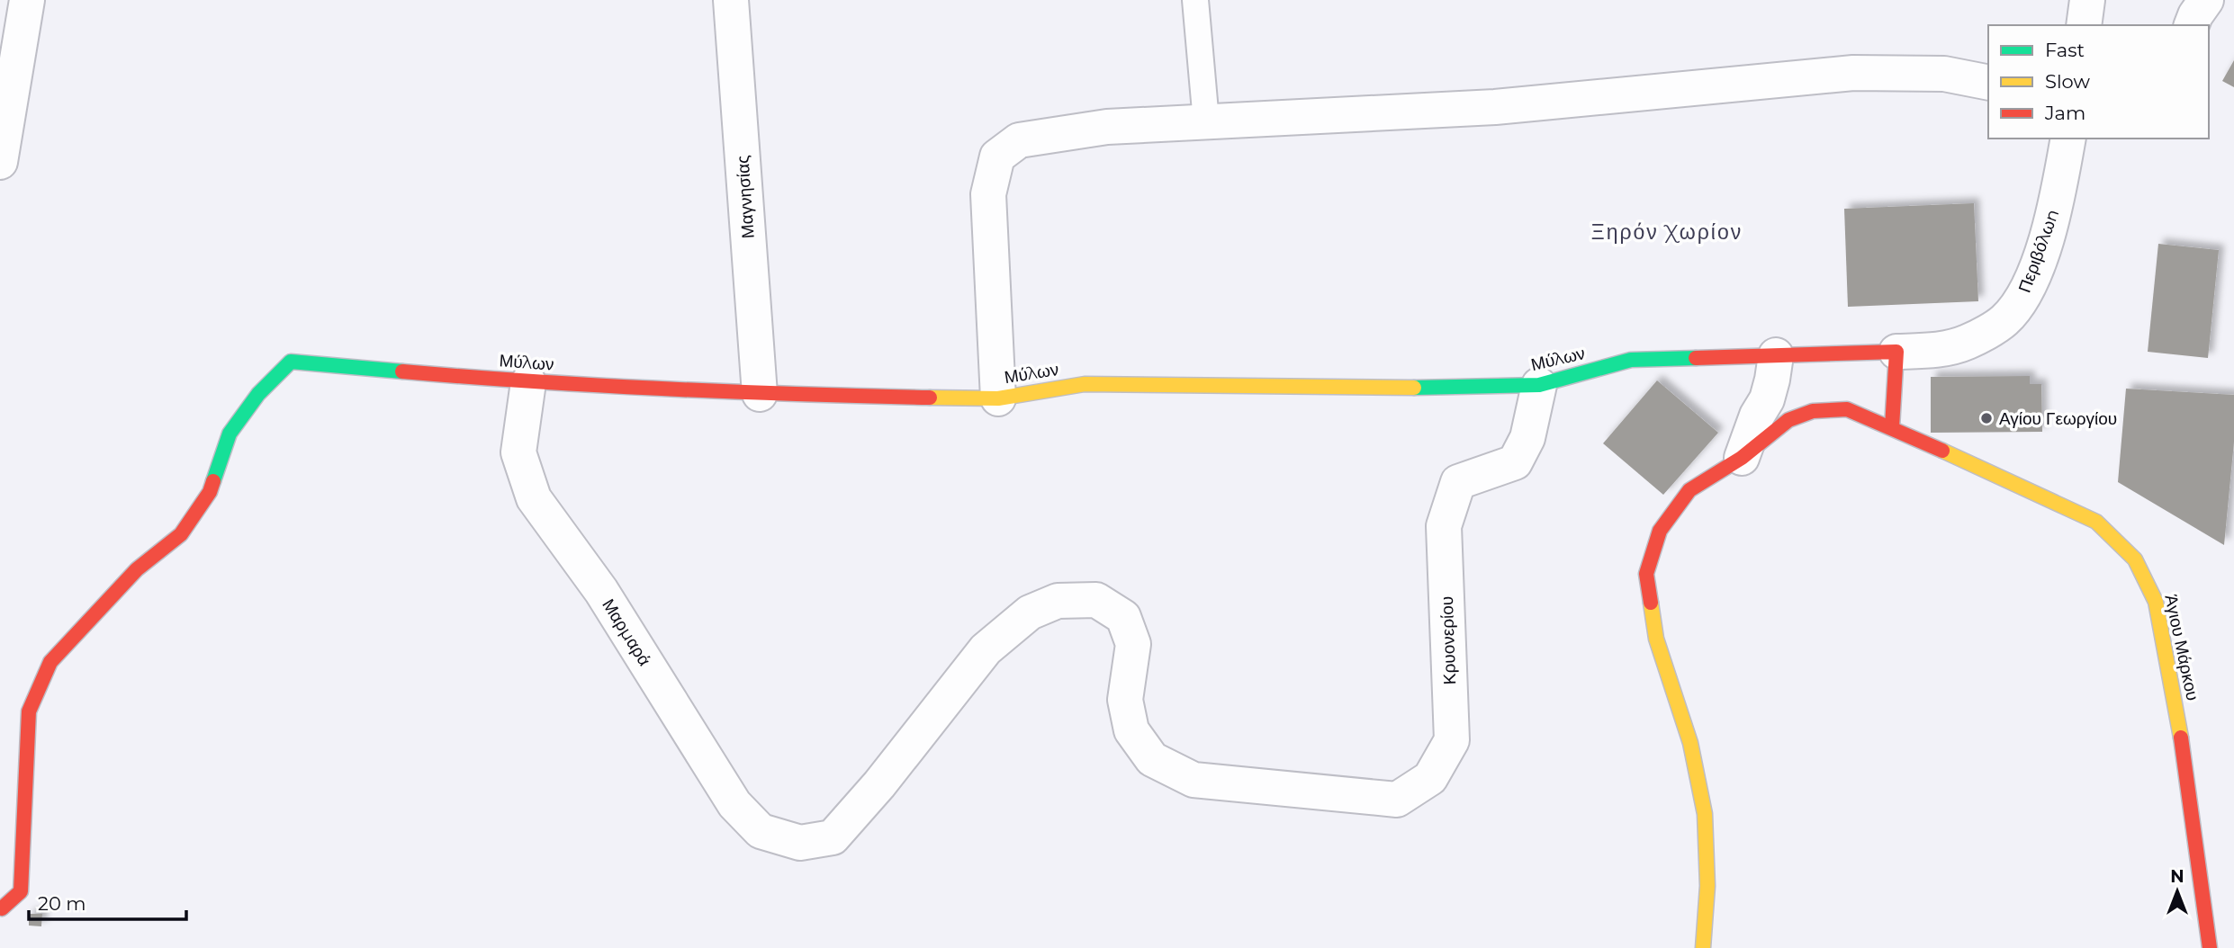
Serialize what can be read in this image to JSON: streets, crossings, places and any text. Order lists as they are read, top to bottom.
{
  "streets": {
    "street": [
      "Μαγνησίας",
      "Περιβόλωn",
      "Μύλων",
      "Μαρμαρά",
      "Κρυονερίου",
      "Άγιου Μάρκου"
    ]
  },
  "crossings": [
    ["Μαγνησίας", "Μύλων"],
    ["Περιβόλωn", "Μύλων"],
    ["Μύλων", "Μαρμαρά"],
    ["Μύλων", "Κρυονερίου"],
    ["Μαρμαρά", "Κρυονερίου"]
  ],
  "districts": ["Ξηρόν Χωρίον"],
  "places": ["Αγίου Γεωργίου"],
  "legend": ["Fast", "Slow", "Jam"],
  "scale_bar": "20 m",
  "north": "top"
}
